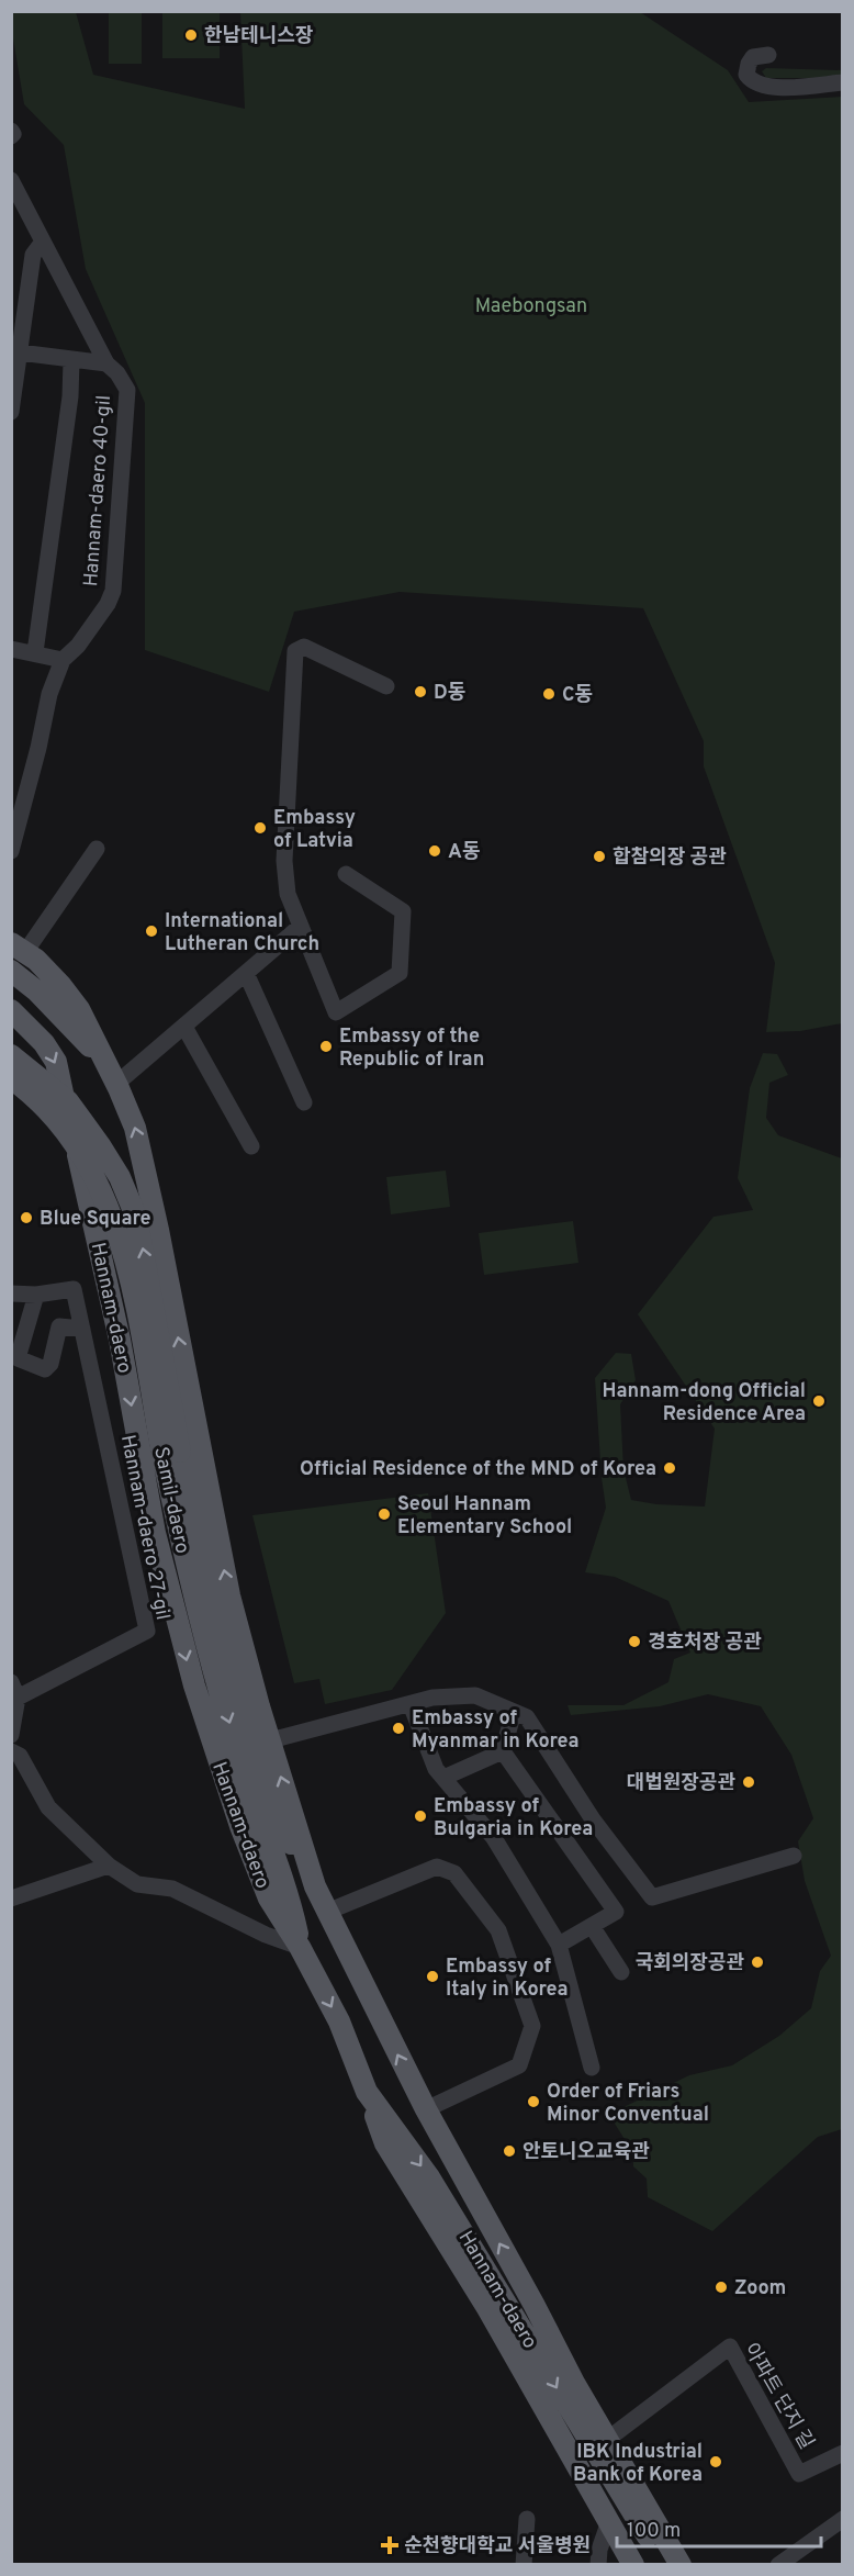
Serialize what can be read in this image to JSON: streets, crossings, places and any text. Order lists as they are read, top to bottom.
{
  "streets": {
    "main road": ["Hannam-daero", "Samil-daero"],
    "street": ["Hannam-daero 40-gil", "Hannam-daero 27-gil", "아파트 단지 길"]
  },
  "crossings": [
    ["Hannam-daero", "Samil-daero"]
  ],
  "parks": ["Maebongsan"],
  "places": {
    "other": [
      "한남테니스장",
      "D동",
      "C동",
      "Embassy of Latvia",
      "A동",
      "합참의장 공관",
      "International Lutheran Church",
      "Embassy of the Republic of Iran",
      "Blue Square",
      "Hannam-dong Official Residence Area",
      "Official Residence of the MND of Korea",
      "Seoul Hannam Elementary School",
      "경호처장 공관",
      "Embassy of Myanmar in Korea",
      "대법원장공관",
      "Embassy of Bulgaria in Korea",
      "국회의장공관",
      "Embassy of Italy in Korea",
      "Order of Friars Minor Conventual",
      "안토니오교육관",
      "Zoom",
      "IBK Industrial Bank of Korea"
    ],
    "health": ["순천향대학교 서울병원"]
  },
  "scale_bar": "100 m"
}
